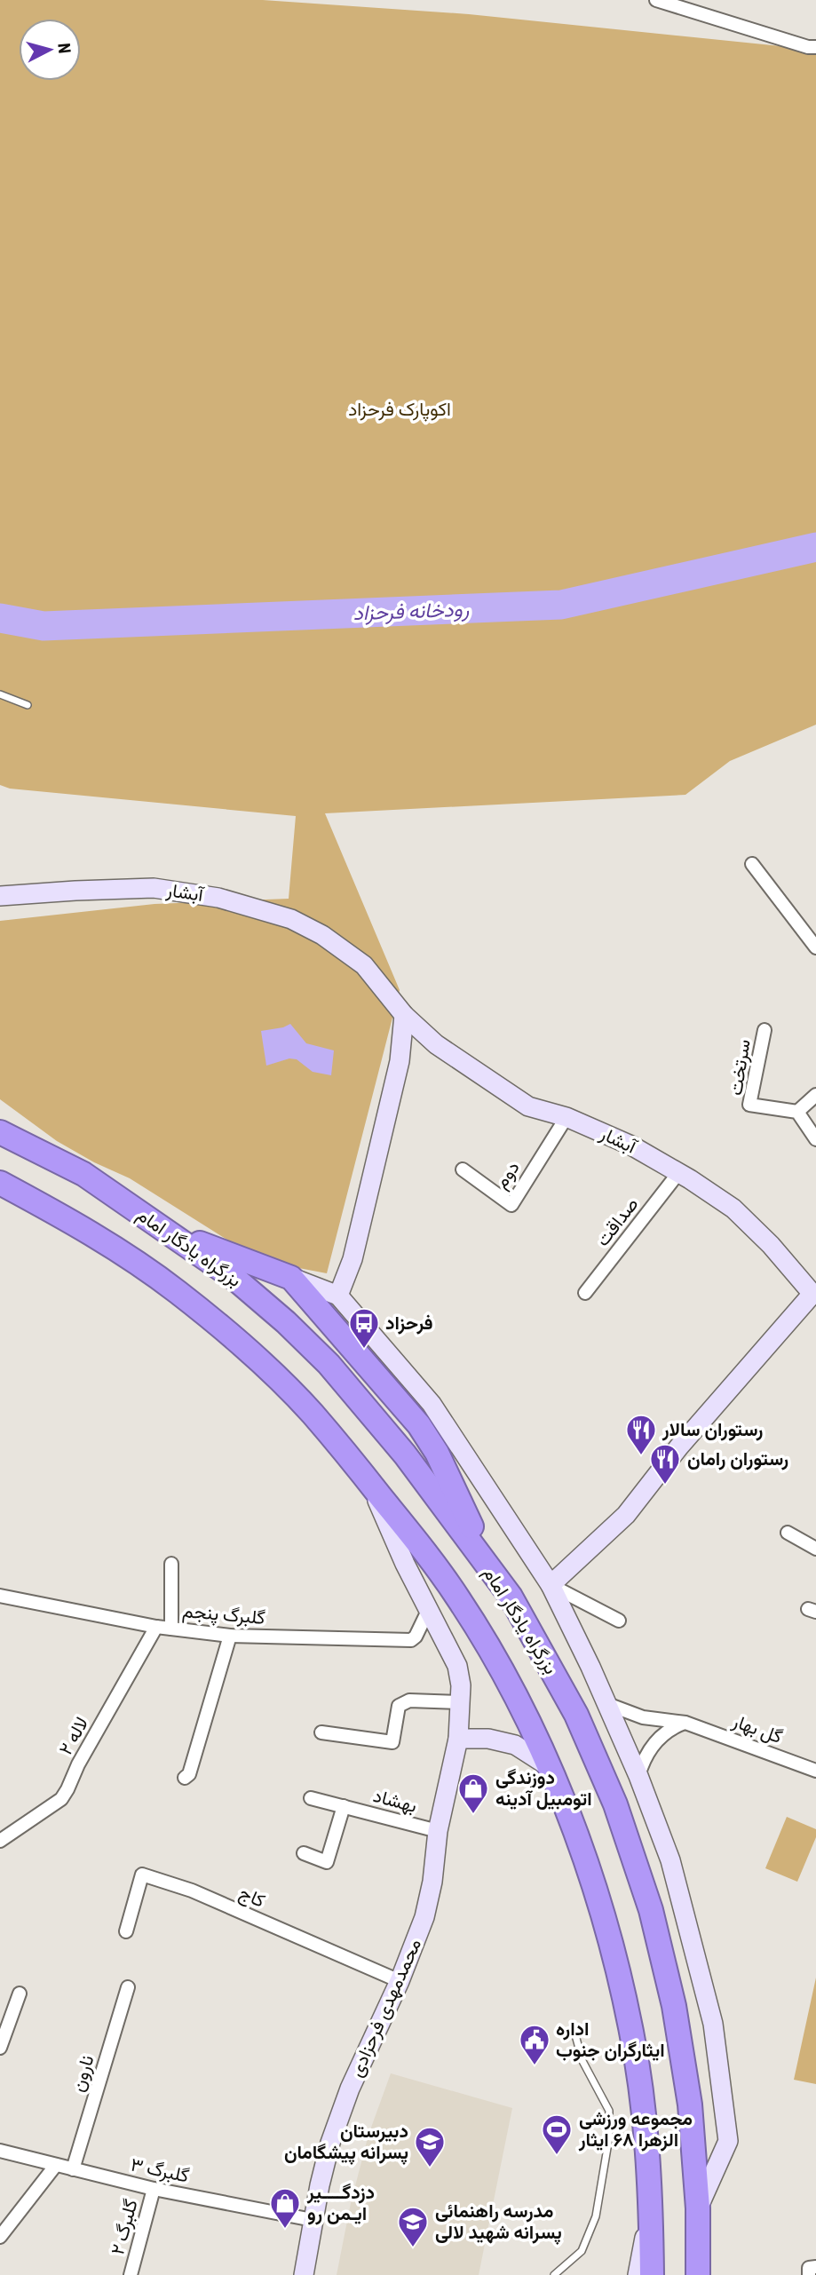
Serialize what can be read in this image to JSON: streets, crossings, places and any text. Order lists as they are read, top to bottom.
{
  "streets": {
    "highway": ["بزرگراه یادگار امام"],
    "street": [
      "آبشار",
      "سرتخت",
      "دوم",
      "صداقت",
      "گلبرگ پنجم",
      "گل بهار",
      "لاله ۲",
      "بهشاد",
      "کاج",
      "محمدمهدی فرحزادی",
      "نارون",
      "گلبرگ ۳",
      "گلبرگ ۲"
    ]
  },
  "crossings": [
    ["آبشار", "دوم"],
    ["آبشار", "صداقت"],
    ["گلبرگ پنجم", "لاله ۲"],
    ["گلبرگ پنجم", "محمدمهدی فرحزادی"],
    ["بهشاد", "محمدمهدی فرحزادی"],
    ["کاج", "محمدمهدی فرحزادی"],
    ["محمدمهدی فرحزادی", "گلبرگ ۳"],
    ["نارون", "گلبرگ ۳"],
    ["گلبرگ ۳", "گلبرگ ۲"]
  ],
  "water": ["رودخانه فرحزاد"],
  "parks": ["اکوپارک فرحزاد"],
  "places": {
    "bus stop": ["فرحزاد"],
    "restaurant": ["رستوران سالار", "رستوران رامان"],
    "shop": ["دوزندگی اتومبیل آدینه", "دزدگــــیر ایـمن رو"],
    "public building": ["اداره ایثارگران جنوب"],
    "sports": ["مجموعه ورزشی الزهرا ۶۸ ایثار"],
    "school or university": ["دبیرستان پسرانه پیشگامان", "مدرسه راهنمائی پسرانه شهید لالی"]
  },
  "north": "right"
}
